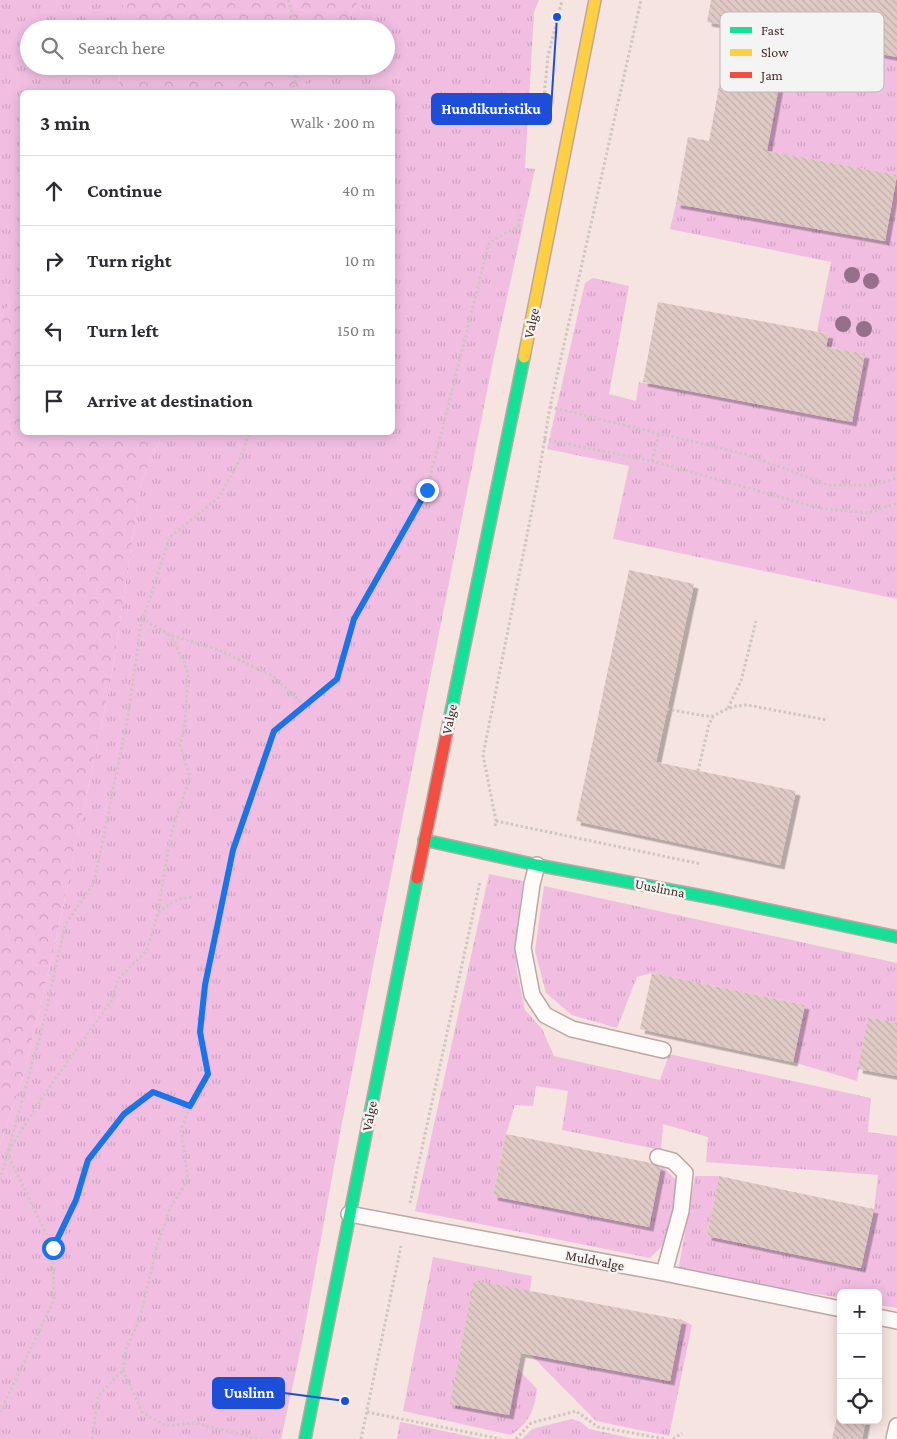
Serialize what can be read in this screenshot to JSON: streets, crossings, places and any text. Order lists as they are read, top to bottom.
{
  "streets": {
    "street": ["Valge", "Uuslinna"],
    "lane": ["Muldvalge"]
  },
  "crossings": [
    ["Valge", "Uuslinna"],
    ["Valge", "Muldvalge"]
  ],
  "places": ["Hundikuristiku", "Uuslinn"],
  "legend": ["Fast", "Slow", "Jam"],
  "page": {
    "search": "Search here",
    "heading": ["3 min", "Walk · 200 m"],
    "list": [
      ["Continue", "40 m"],
      ["Turn right", "10 m"],
      ["Turn left", "150 m"],
      "Arrive at destination"
    ],
    "map_buttons": ["+", "−"]
  }
}
